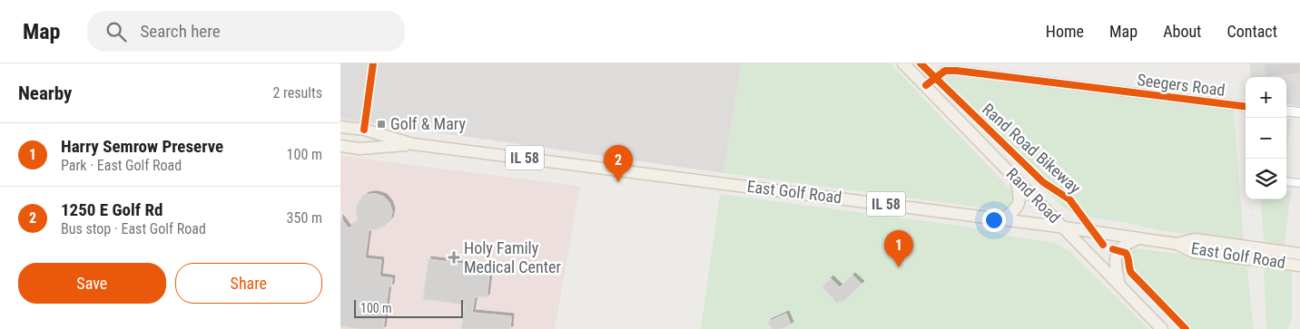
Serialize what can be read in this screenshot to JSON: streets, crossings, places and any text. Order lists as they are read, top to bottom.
{
  "streets": {
    "main road": ["IL 58", "East Golf Road", "Rand Road"],
    "street": ["Seegers Road"],
    "cycle path": ["Rand Road Bikeway"]
  },
  "crossings": [
    ["Seegers Road", "Rand Road"],
    ["East Golf Road", "Rand Road"]
  ],
  "places": {
    "transit": ["Golf & Mary"],
    "health": ["Holy Family Medical Center"]
  },
  "scale_bar": "100 m",
  "page": {
    "header": "Map",
    "search": "Search here",
    "nav": [
      "Home",
      "Map",
      "About",
      "Contact"
    ],
    "heading": ["Nearby", "2 results"],
    "map_buttons": ["+", "−"],
    "list": [
      {
        "mark": "1",
        "name": "Harry Semrow Preserve",
        "note": "Park · East Golf Road",
        "value": "100 m"
      },
      {
        "mark": "2",
        "name": "1250 E Golf Rd",
        "note": "Bus stop · East Golf Road",
        "value": "350 m"
      }
    ],
    "pins": ["2", "1"],
    "buttons": ["Save", "Share"],
    "scale": "100 m"
  }
}
